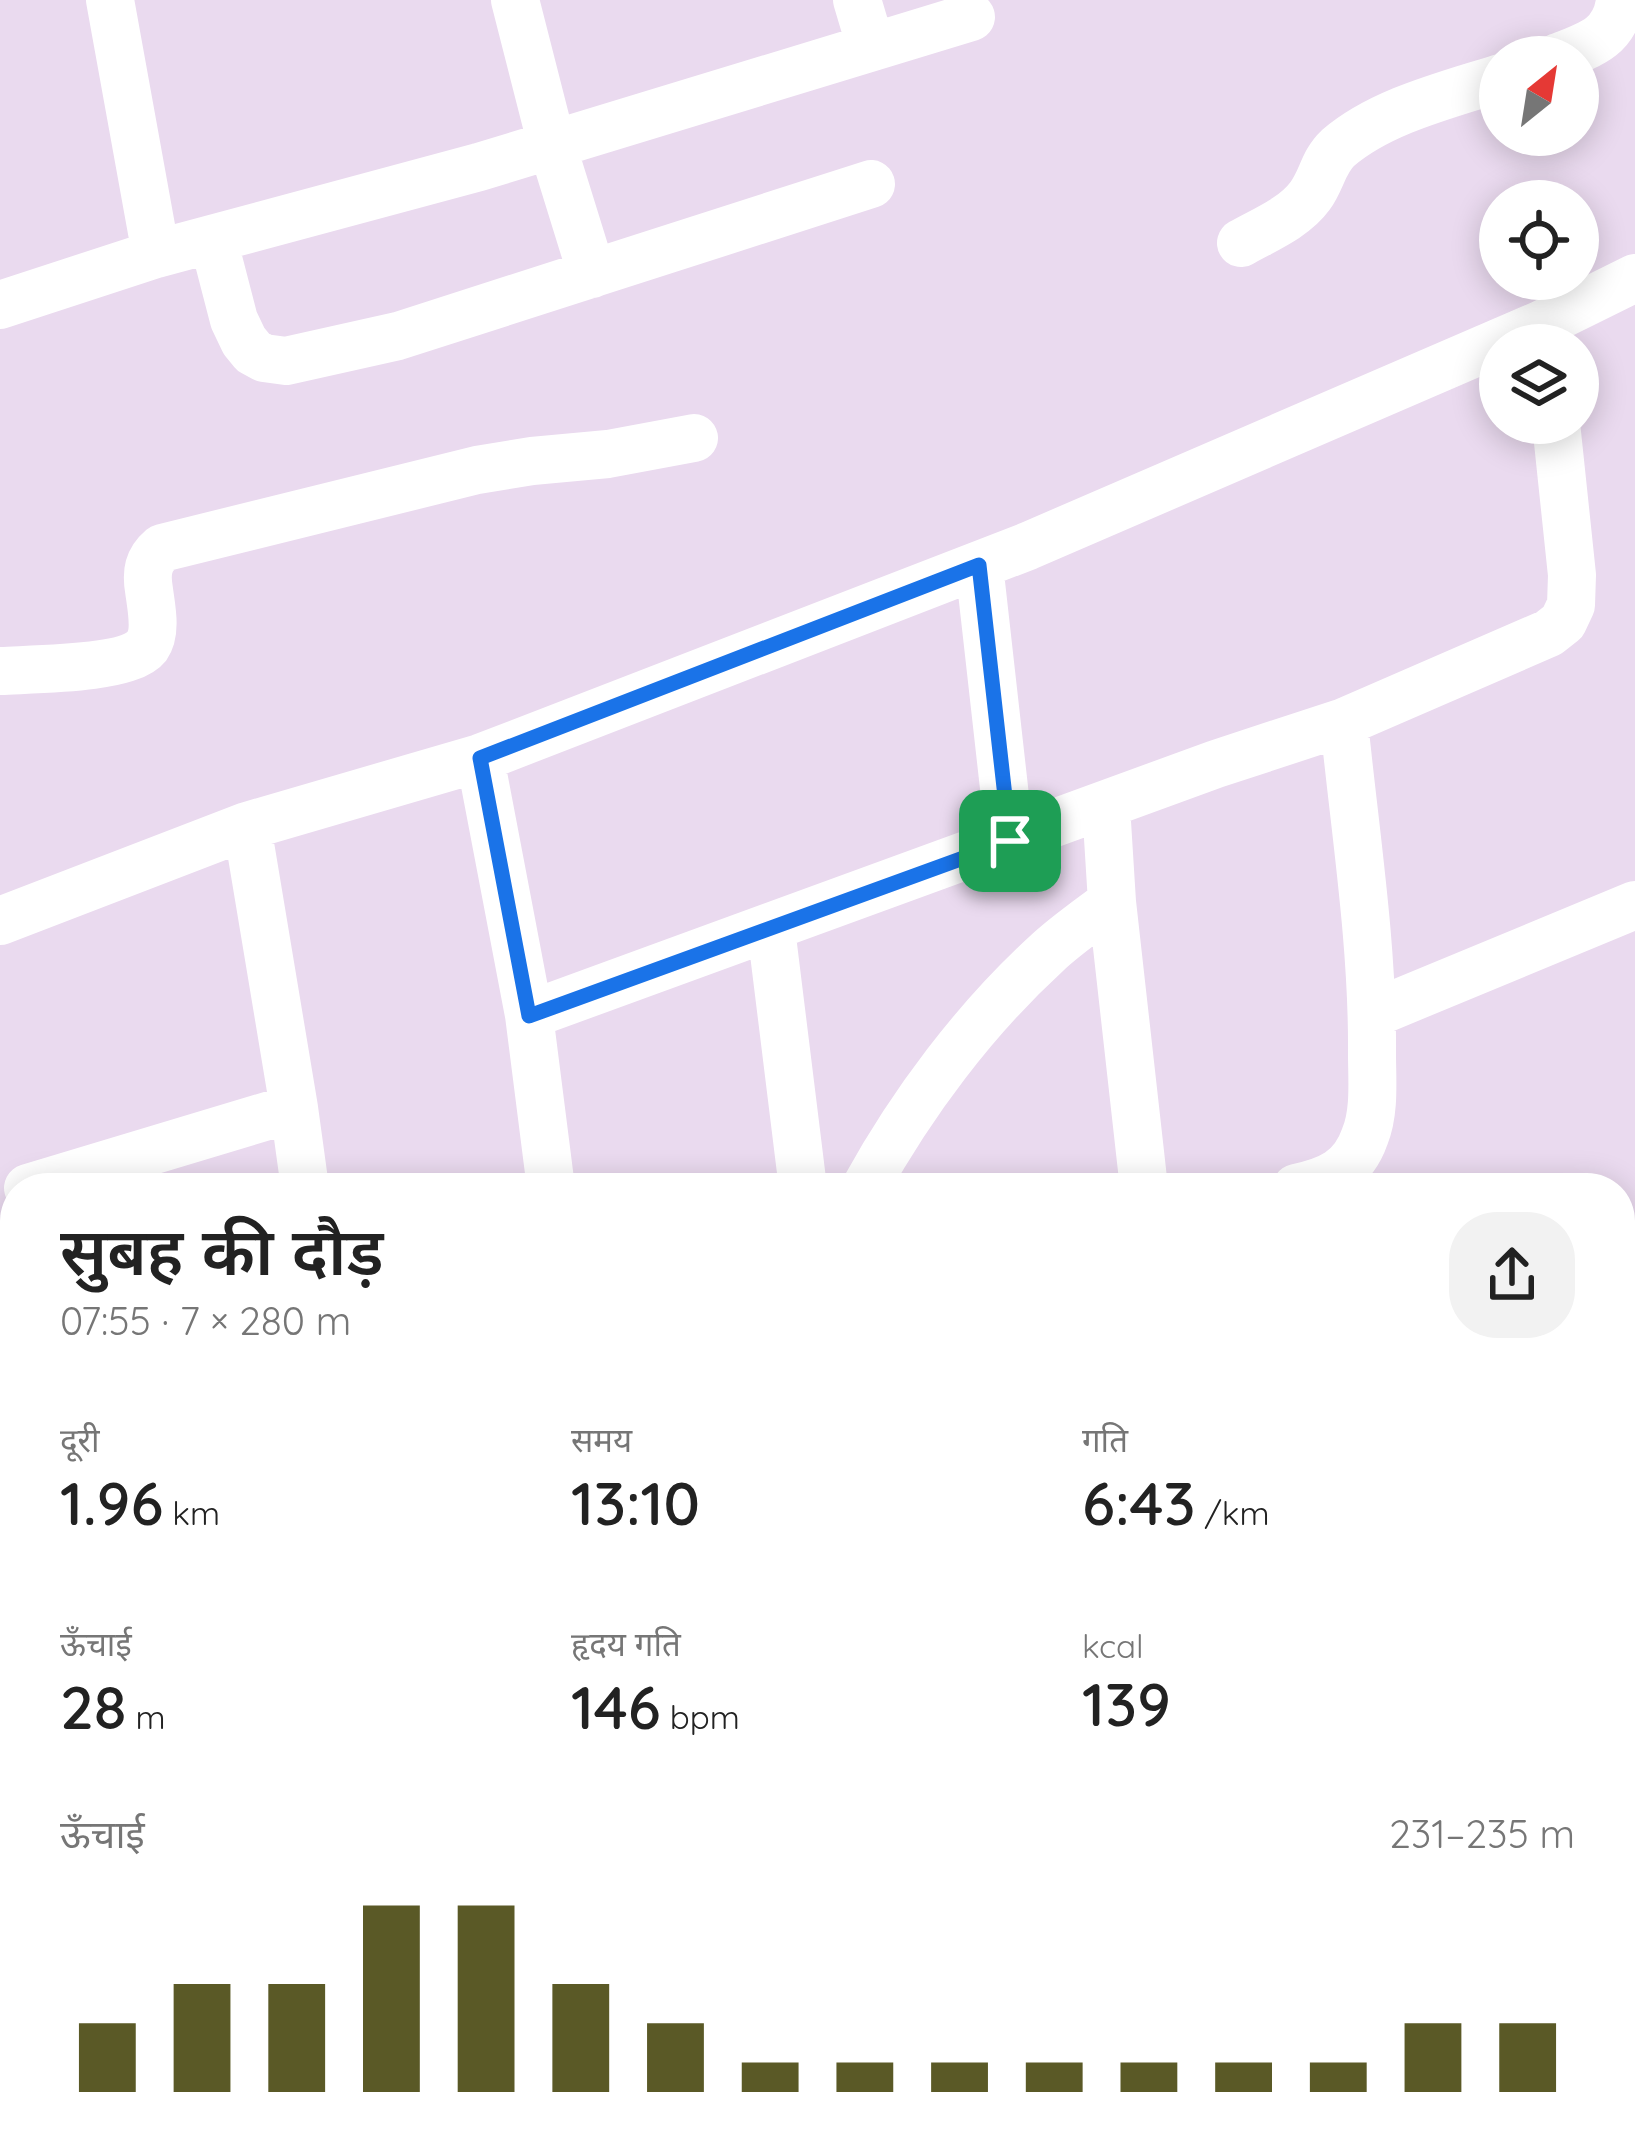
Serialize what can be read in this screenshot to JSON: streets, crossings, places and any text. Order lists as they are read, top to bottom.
{
  "north": "top right",
  "page": {
    "heading": ["सुबह की दौड़", "07:55 · 7 × 280 m"],
    "stats": [
      ["दूरी", "1.96 km"],
      ["समय", "13:10"],
      ["गति", "6:43 /km"],
      ["ऊँचाई", "28 m"],
      ["हृदय गति", "146 bpm"],
      ["kcal", "139"]
    ],
    "chart": ["ऊँचाई", "231–235 m"]
  }
}
